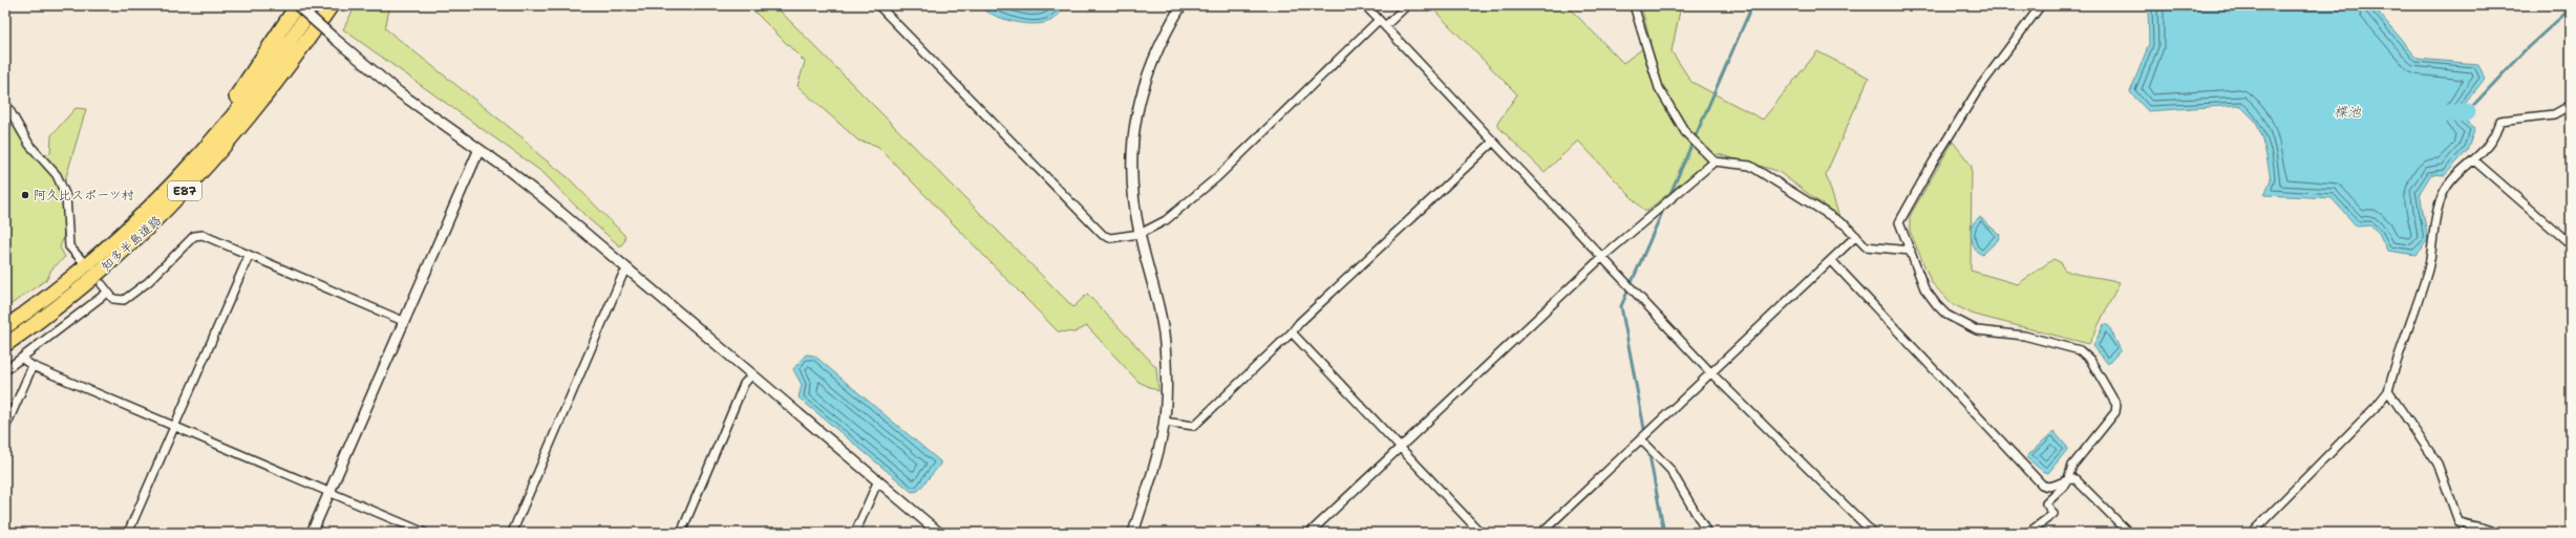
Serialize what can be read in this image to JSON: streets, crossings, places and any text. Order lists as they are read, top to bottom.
{
  "streets": {
    "highway": ["E87", "知多半島道路"]
  },
  "water": ["楪池"],
  "places": ["阿久比スポーツ村"]
}
